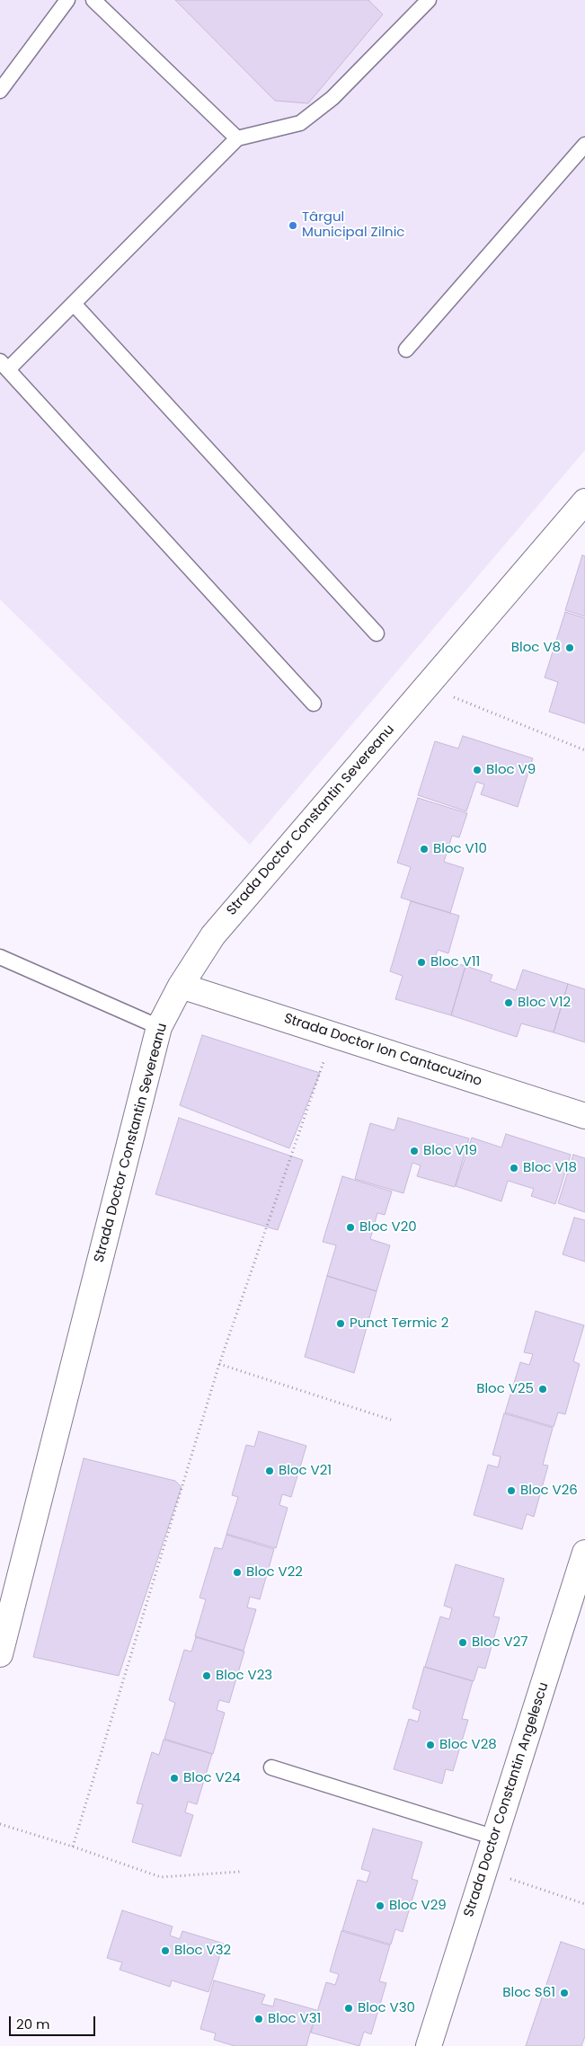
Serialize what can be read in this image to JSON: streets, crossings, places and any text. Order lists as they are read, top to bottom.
{
  "streets": {
    "street": ["Strada Doctor Constantin Severeanu", "Strada Doctor Ion Cantacuzino", "Strada Doctor Constantin Angelescu"]
  },
  "crossings": [
    ["Strada Doctor Constantin Severeanu", "Strada Doctor Ion Cantacuzino"]
  ],
  "places": [
    "Târgul Municipal Zilnic",
    "Bloc V8",
    "Bloc V9",
    "Bloc V10",
    "Bloc V11",
    "Bloc V12",
    "Bloc V19",
    "Bloc V18",
    "Bloc V20",
    "Punct Termic 2",
    "Bloc V25",
    "Bloc V21",
    "Bloc V26",
    "Bloc V22",
    "Bloc V27",
    "Bloc V23",
    "Bloc V28",
    "Bloc V24",
    "Bloc V29",
    "Bloc V32",
    "Bloc S61",
    "Bloc V30",
    "Bloc V31"
  ],
  "scale_bar": "20 m"
}
